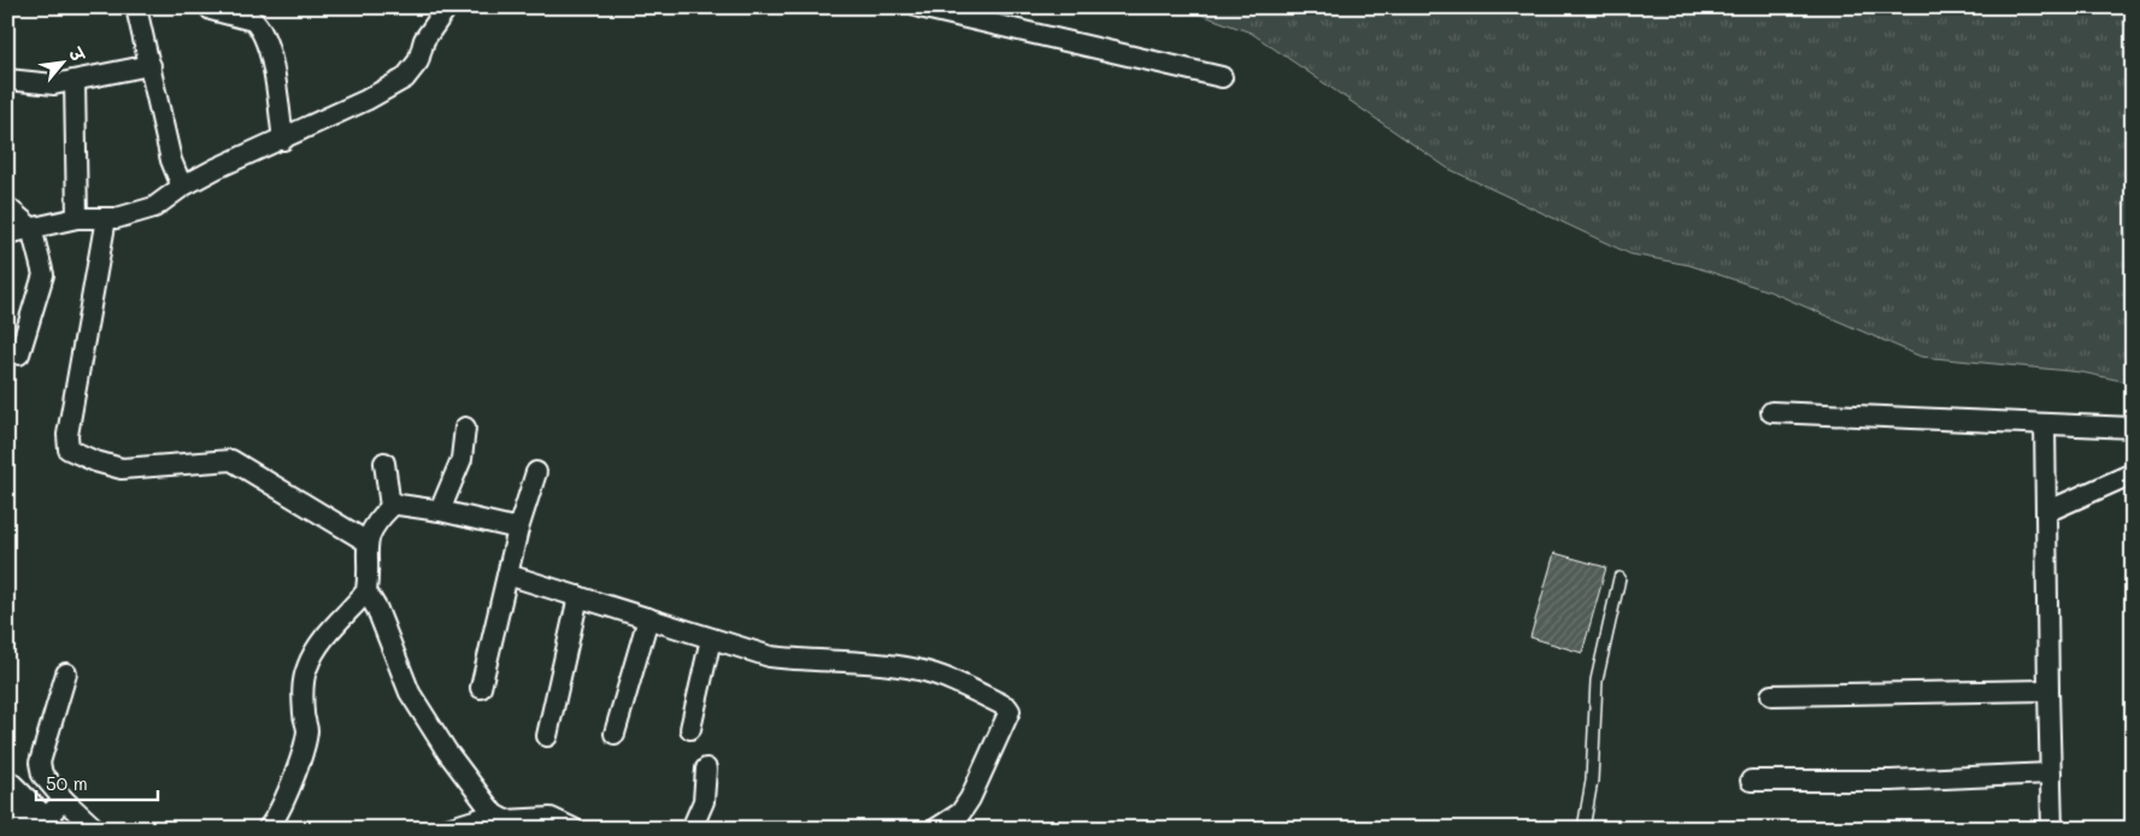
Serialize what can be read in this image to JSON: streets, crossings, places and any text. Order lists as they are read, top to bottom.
{
  "scale_bar": "50 m",
  "north": "top right"
}
